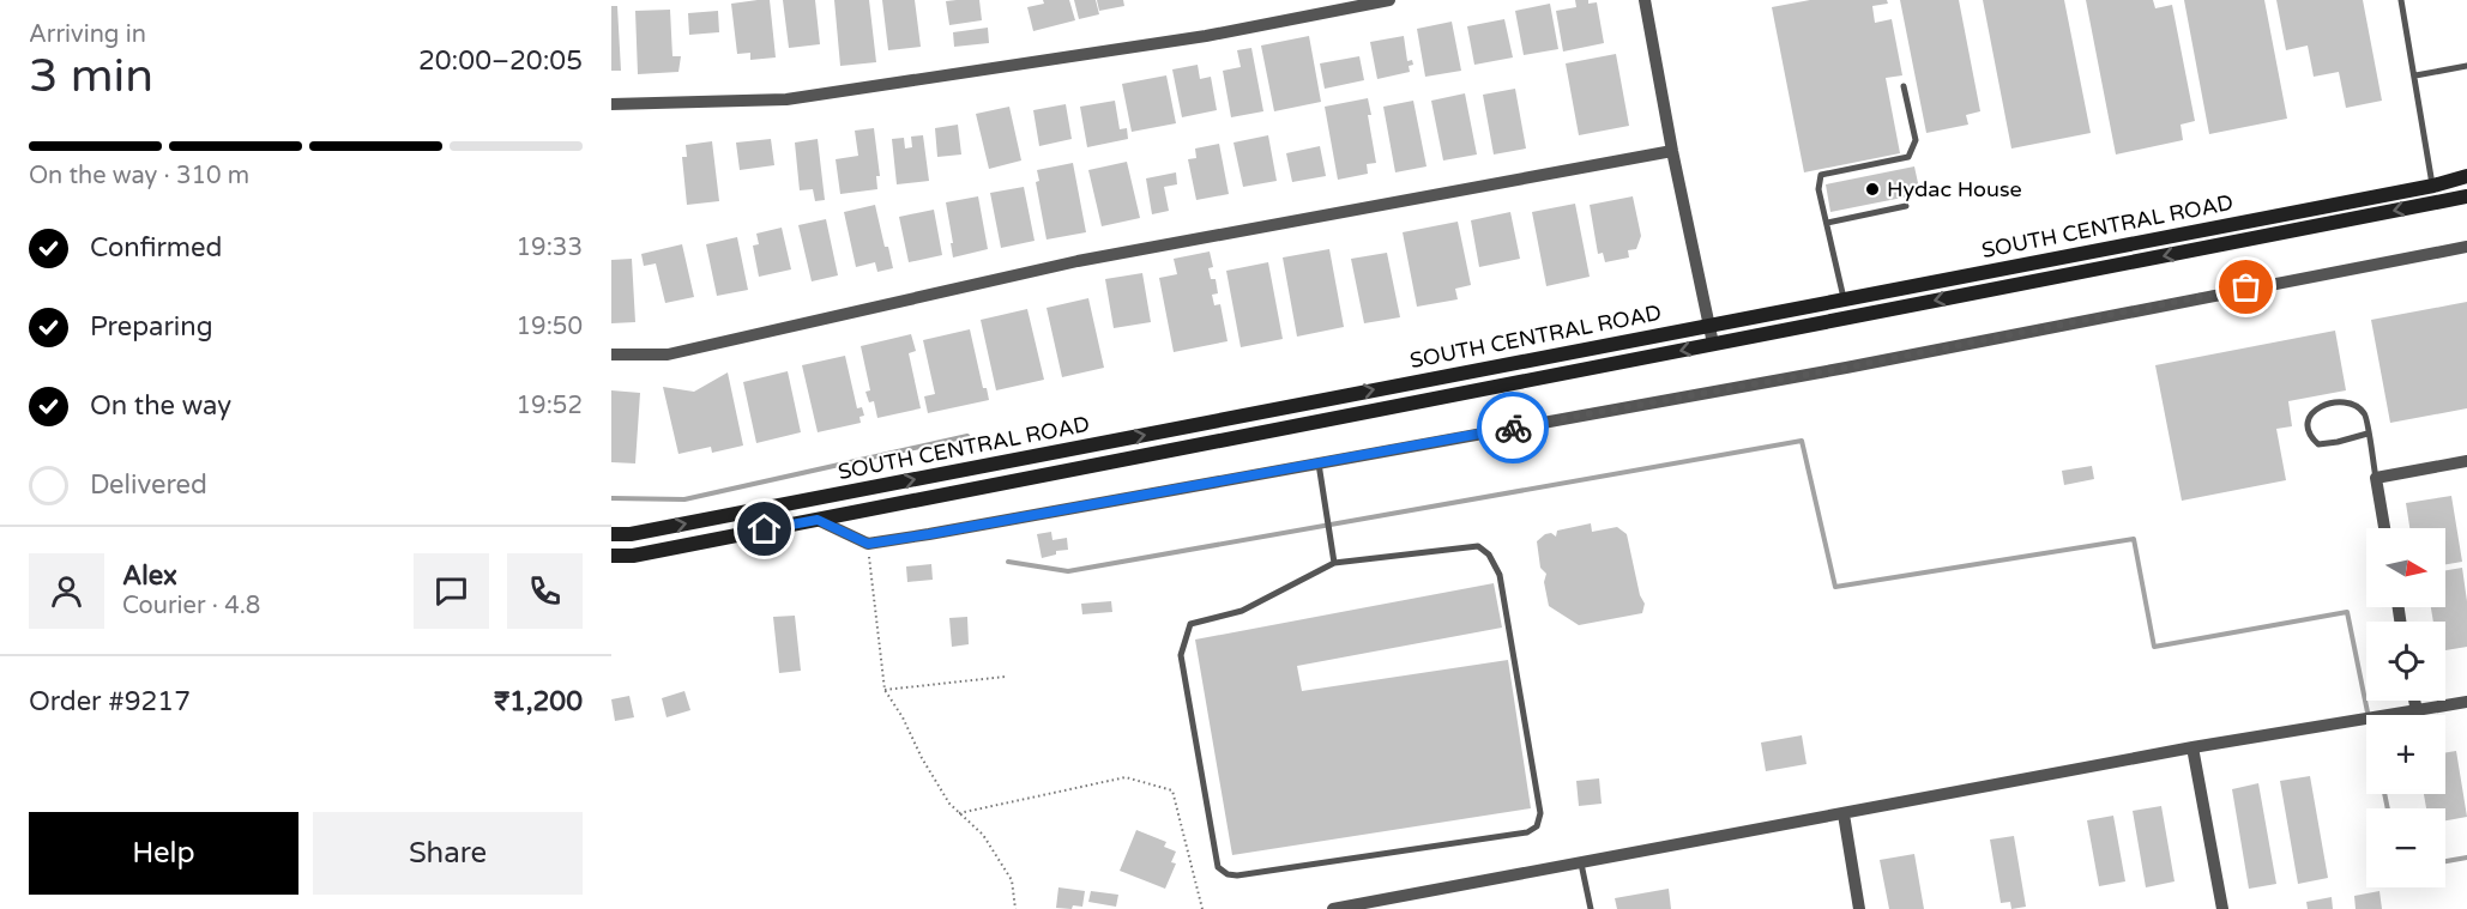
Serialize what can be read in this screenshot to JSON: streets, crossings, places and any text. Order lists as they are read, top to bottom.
{
  "streets": {
    "main road": ["SOUTH CENTRAL ROAD"]
  },
  "places": ["Hydac House"],
  "north": "right",
  "page": {
    "heading": ["3 min", "Arriving in", "20:00–20:05"],
    "panel": [
      "Alex",
      "Courier · 4.8",
      "Order #9217",
      "₹1,200"
    ],
    "bar": "On the way · 310 m",
    "list": [
      ["Confirmed", "19:33"],
      ["Preparing", "19:50"],
      ["On the way", "19:52"],
      "Delivered"
    ],
    "map_buttons": ["+", "−"],
    "buttons": ["Help", "Share"]
  }
}
